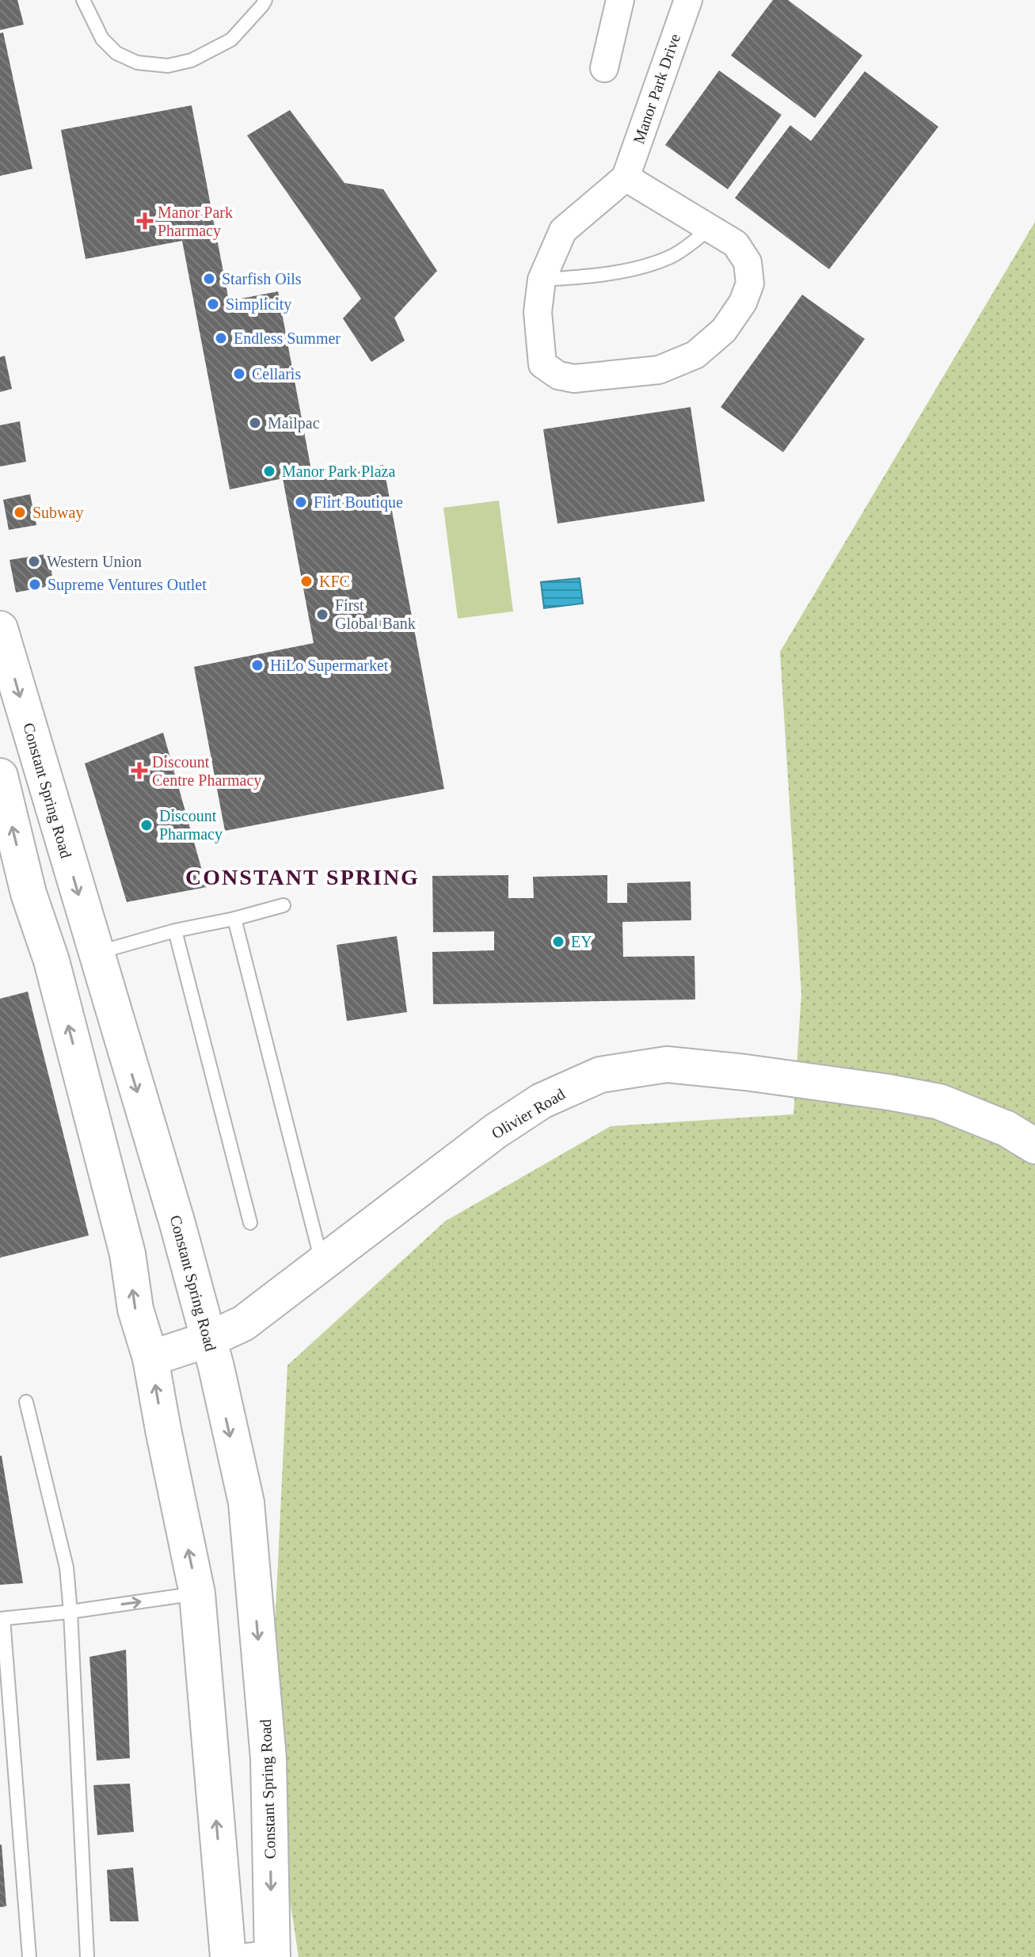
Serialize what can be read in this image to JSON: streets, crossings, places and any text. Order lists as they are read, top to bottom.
{
  "streets": {
    "main road": ["Constant Spring Road", "Olivier Road"],
    "street": ["Manor Park Drive"]
  },
  "crossings": [
    ["Constant Spring Road", "Olivier Road"]
  ],
  "districts": ["CONSTANT SPRING"],
  "places": {
    "health": ["Manor Park Pharmacy", "Discount Centre Pharmacy"],
    "other": [
      "Starfish Oils",
      "Simplicity",
      "Endless Summer",
      "Cellaris",
      "Mailpac",
      "Manor Park Plaza",
      "Flirt Boutique",
      "Subway",
      "Western Union",
      "KFC",
      "Supreme Ventures Outlet",
      "First Global Bank",
      "HiLo Supermarket",
      "Discount Pharmacy",
      "EY"
    ]
  }
}
